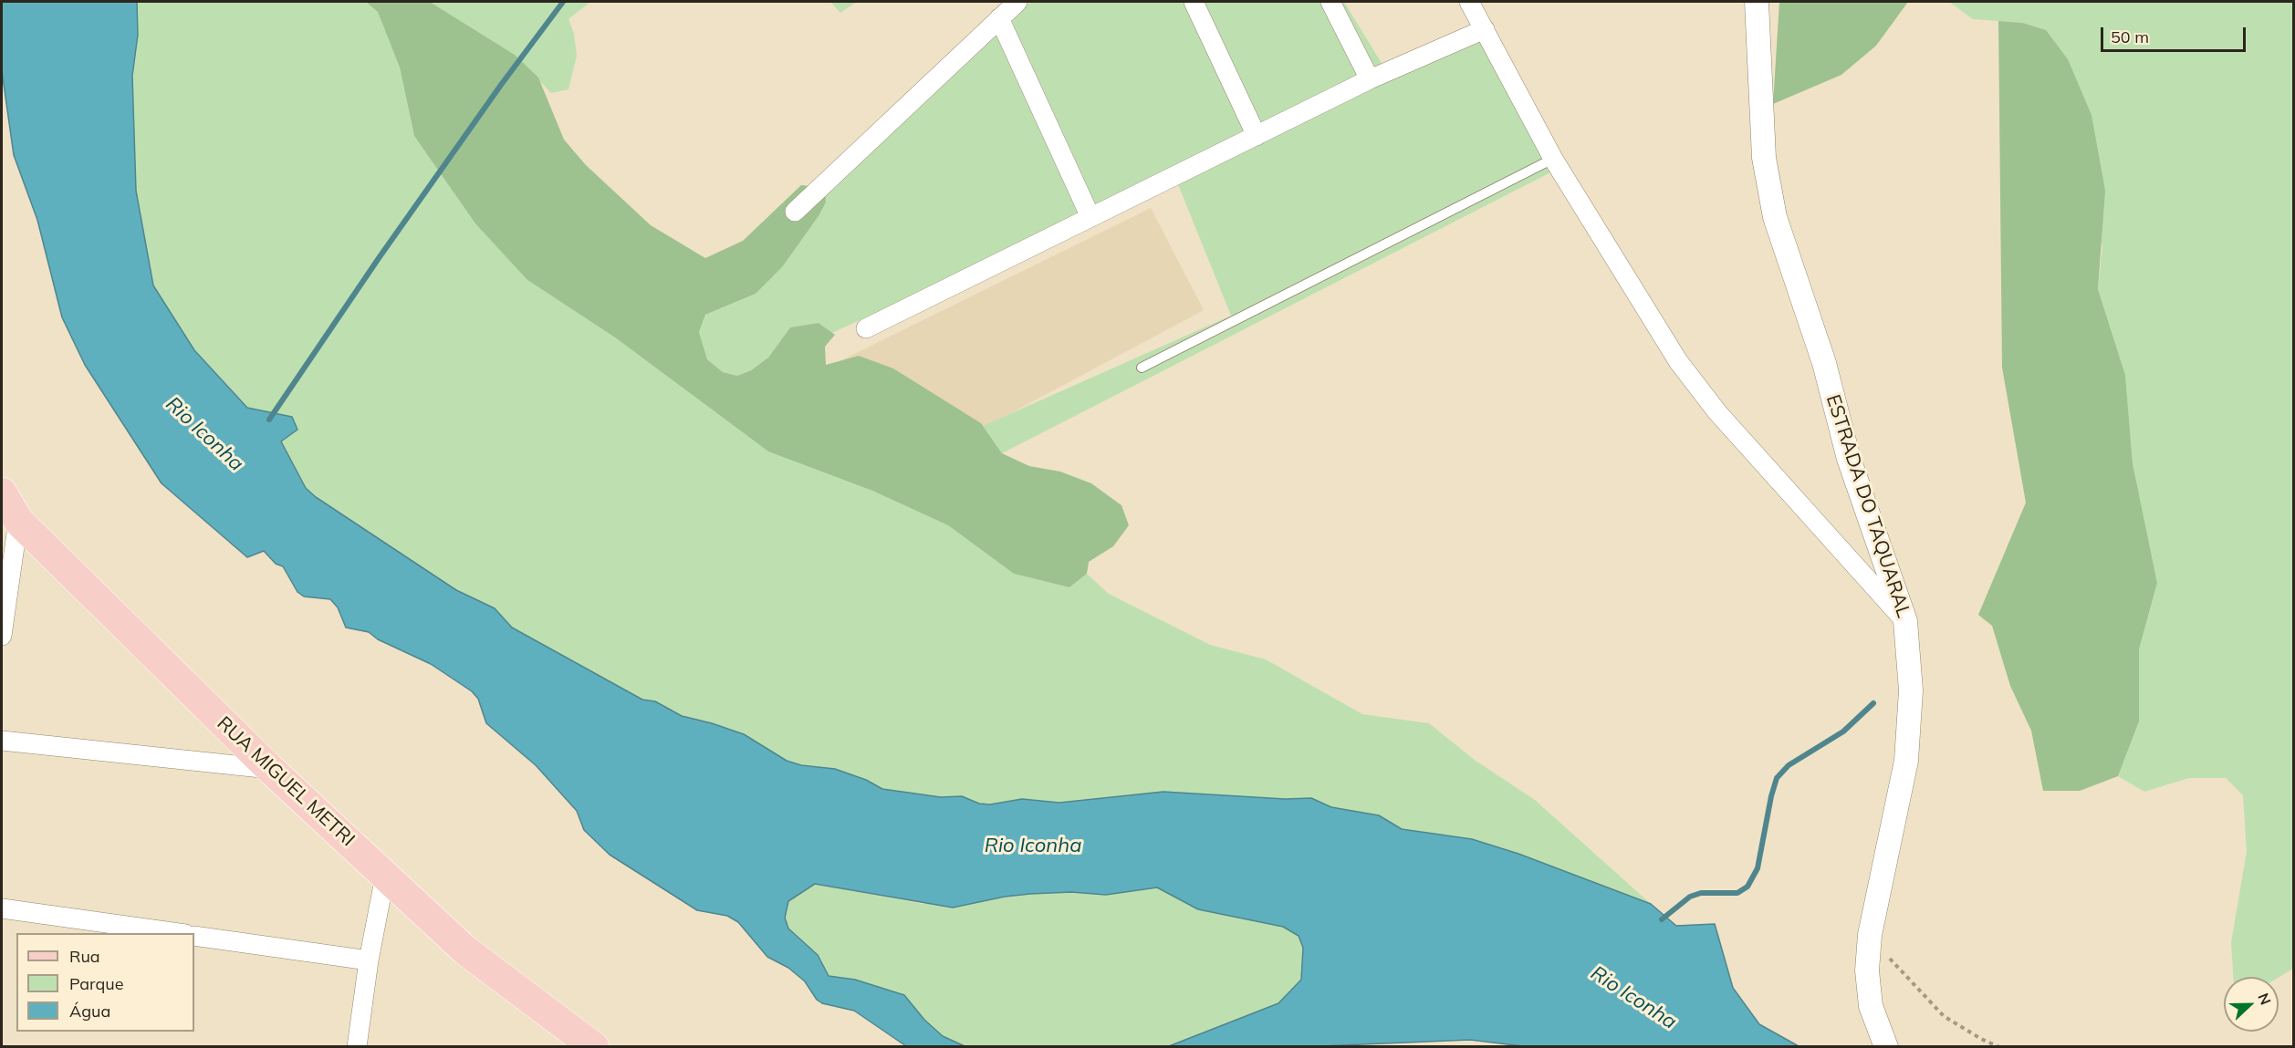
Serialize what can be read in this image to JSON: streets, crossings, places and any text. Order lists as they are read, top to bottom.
{
  "streets": {
    "main road": ["RUA MIGUEL METRI"],
    "street": ["ESTRADA DO TAQUARAL"]
  },
  "water": ["Rio Iconha"],
  "legend": ["Rua", "Parque", "Água"],
  "scale_bar": "50 m",
  "north": "right"
}
